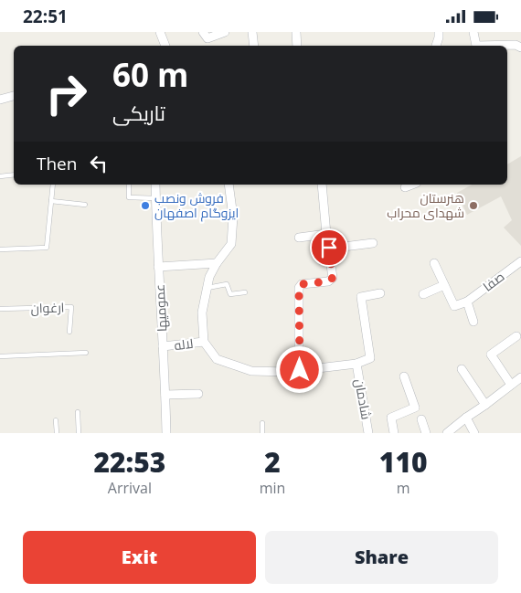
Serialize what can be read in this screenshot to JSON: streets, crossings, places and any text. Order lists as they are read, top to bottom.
{
  "streets": {
    "street": [
      "صفا",
      "عمومیها",
      "لاله",
      "شادمان"
    ],
    "lane": ["ارغوان"]
  },
  "crossings": [
    ["عمومیها", "لاله"],
    ["لاله", "شادمان"]
  ],
  "places": ["فروش ونصب ایزوگام اصفهان", "هنرستان شهدای محراب"],
  "page": {
    "status": "22:51",
    "turn": ["60 m", "تاریکی"],
    "then": "Then",
    "eta": [
      "22:53",
      "Arrival",
      "2",
      "min",
      "110",
      "m"
    ],
    "buttons": ["Exit", "Share"]
  }
}
